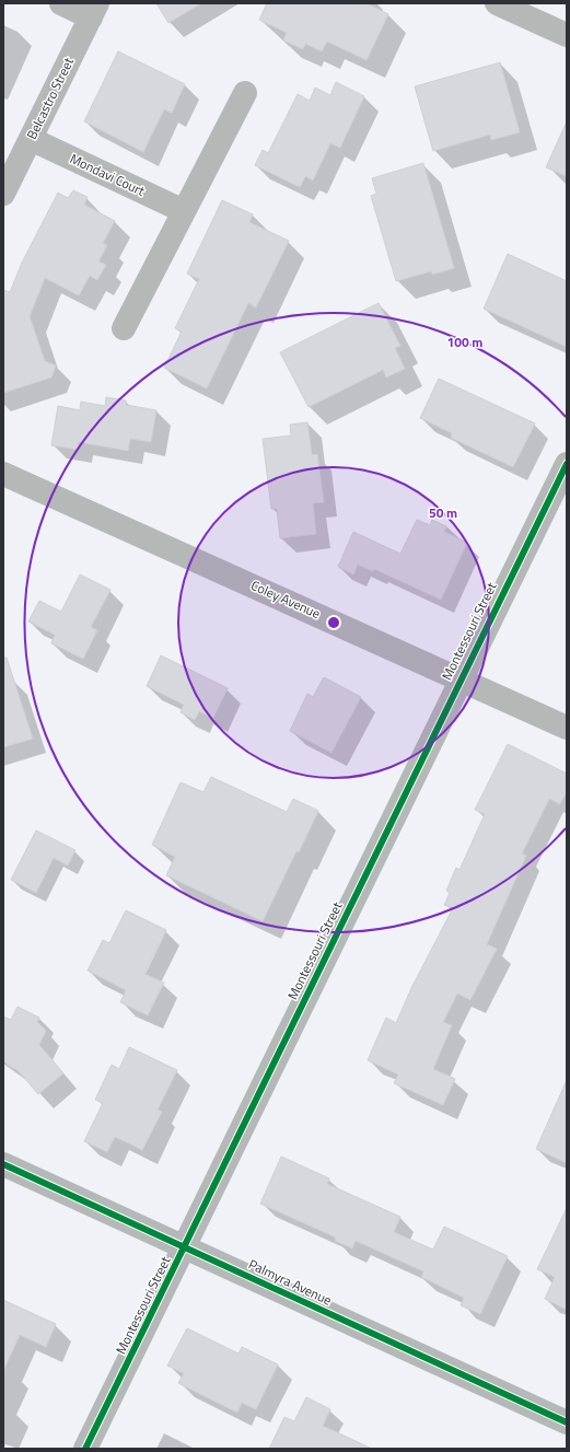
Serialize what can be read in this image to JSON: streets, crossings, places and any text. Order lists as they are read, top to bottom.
{
  "streets": {
    "street": [
      "Belcastro Street",
      "Mondavi Court",
      "Coley Avenue",
      "Montessouri Street",
      "Palmyra Avenue"
    ]
  },
  "crossings": [
    ["Belcastro Street", "Mondavi Court"],
    ["Coley Avenue", "Montessouri Street"],
    ["Montessouri Street", "Palmyra Avenue"]
  ],
  "rings": ["100 m", "50 m"]
}
